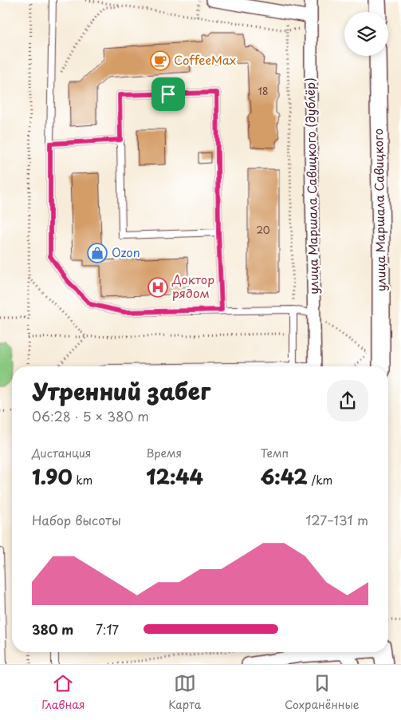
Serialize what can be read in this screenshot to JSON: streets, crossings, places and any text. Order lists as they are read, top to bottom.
{
  "streets": {
    "street": ["улица Маршала Савицкого (дублёр)", "улица Маршала Савицкого"]
  },
  "places": {
    "cafe": ["CoffeeMax"],
    "shop": ["Ozon"],
    "hospital": ["Доктор рядом"]
  },
  "house_numbers": ["18", "20"],
  "page": {
    "heading": ["Утренний забег", "06:28 · 5 × 380 m"],
    "stats": [
      ["Дистанция", "1.90 km"],
      ["Время", "12:44"],
      ["Темп", "6:42 /km"]
    ],
    "chart": ["Набор высоты", "127–131 m"],
    "list": [
      {
        "name": "380 m",
        "note": "7:17"
      }
    ],
    "tabs": ["Главная", "Карта", "Сохранённые"]
  }
}
